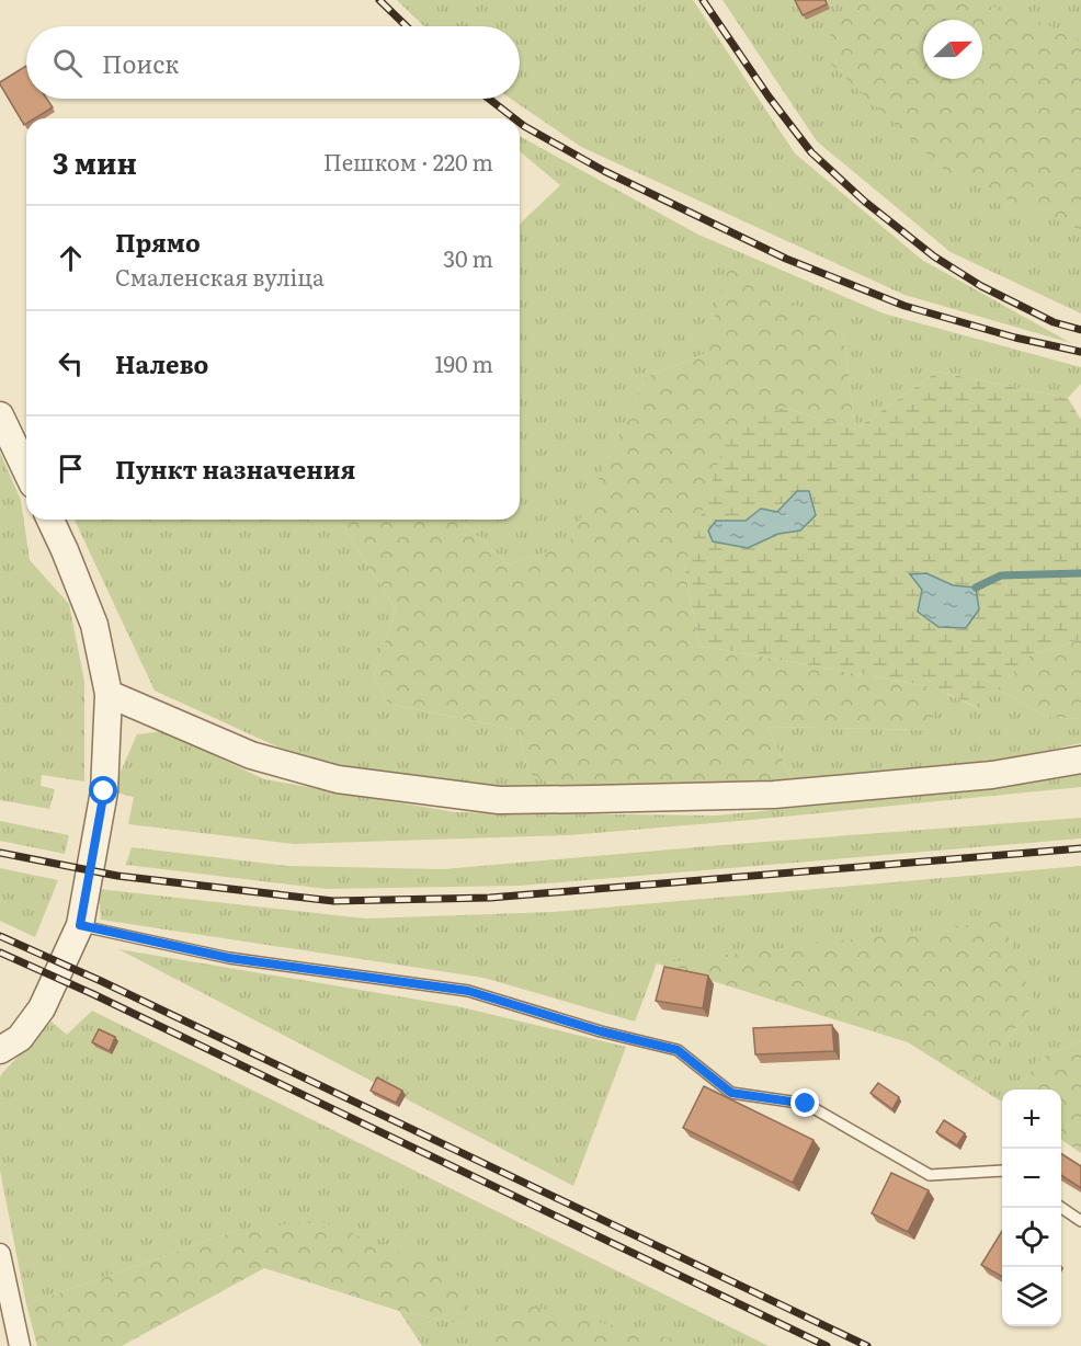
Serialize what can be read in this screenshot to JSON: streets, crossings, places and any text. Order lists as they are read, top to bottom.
{
  "north": "right",
  "page": {
    "search": "Поиск",
    "heading": ["3 мин", "Пешком · 220 m"],
    "list": [
      ["Прямо", "Смаленская вуліца", "30 m"],
      ["Налево", "190 m"],
      "Пункт назначения"
    ],
    "map_buttons": ["+", "−"]
  }
}
